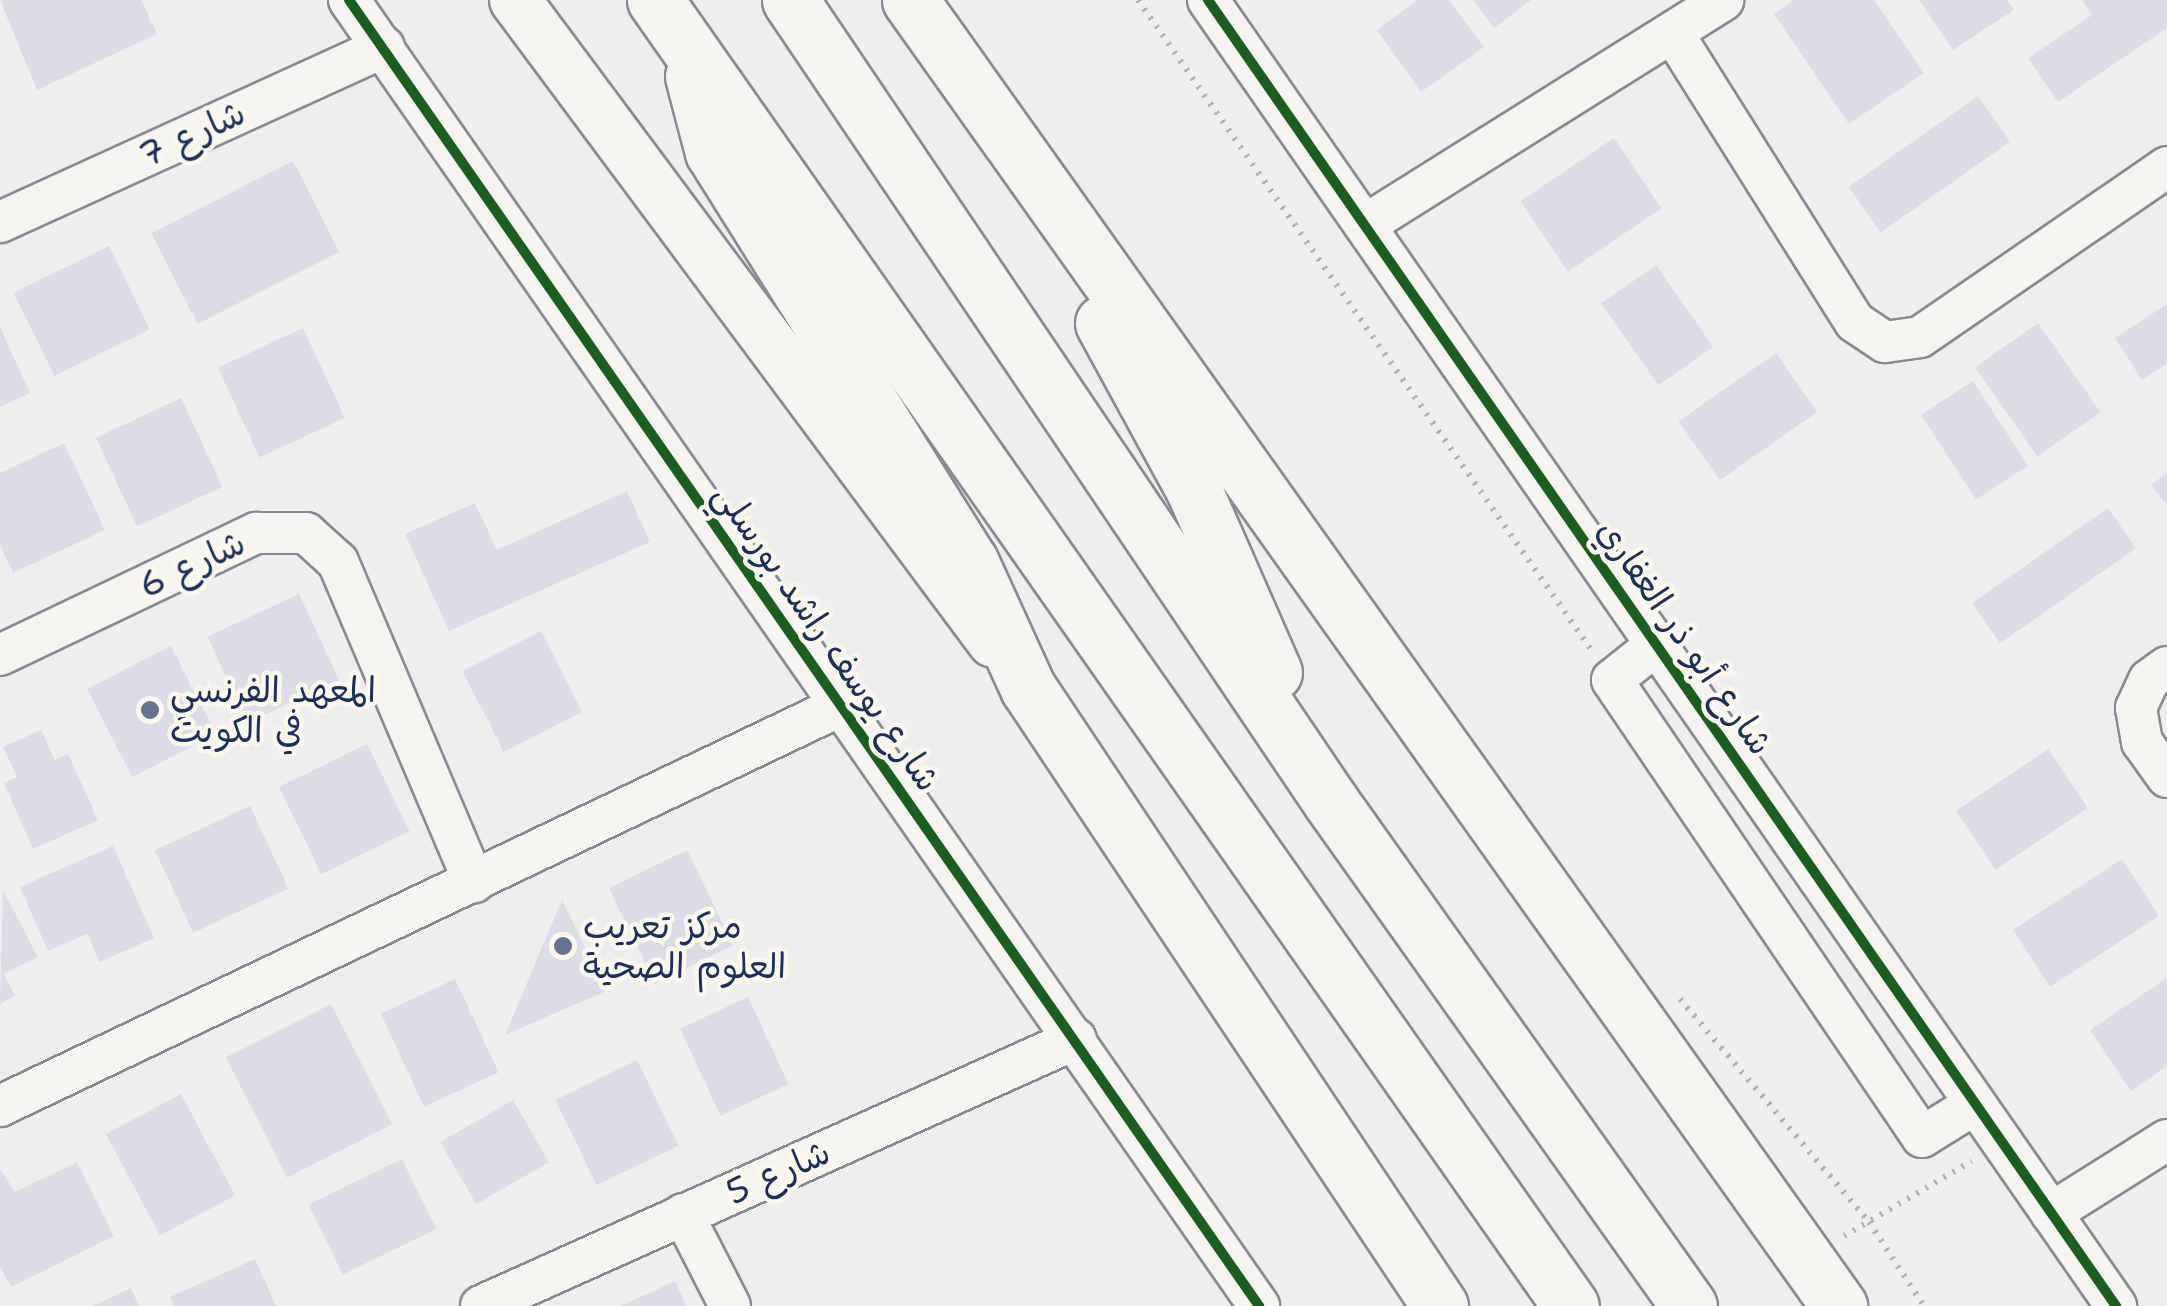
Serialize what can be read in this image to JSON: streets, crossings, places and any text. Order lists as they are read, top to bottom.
{
  "streets": {
    "street": [
      "شارع 7",
      "شارع 6",
      "شارع يوسف راشد بورسلي",
      "شارع أبو ذر الغفاري",
      "شارع 5"
    ]
  },
  "crossings": [
    ["شارع 7", "شارع يوسف راشد بورسلي"],
    ["شارع يوسف راشد بورسلي", "شارع 5"]
  ],
  "places": ["المعهد الفرنسي في الكويت", "مركز تعريب العلوم الصحية"]
}
